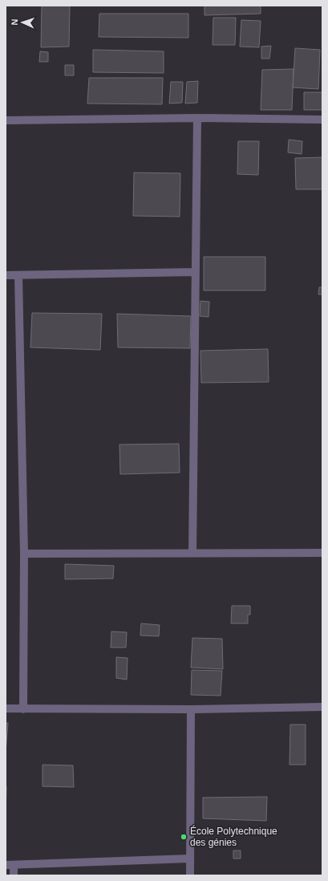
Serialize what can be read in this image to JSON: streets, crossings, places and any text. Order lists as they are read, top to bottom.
{
  "places": ["École Polytechnique des génies"],
  "north": "left"
}
